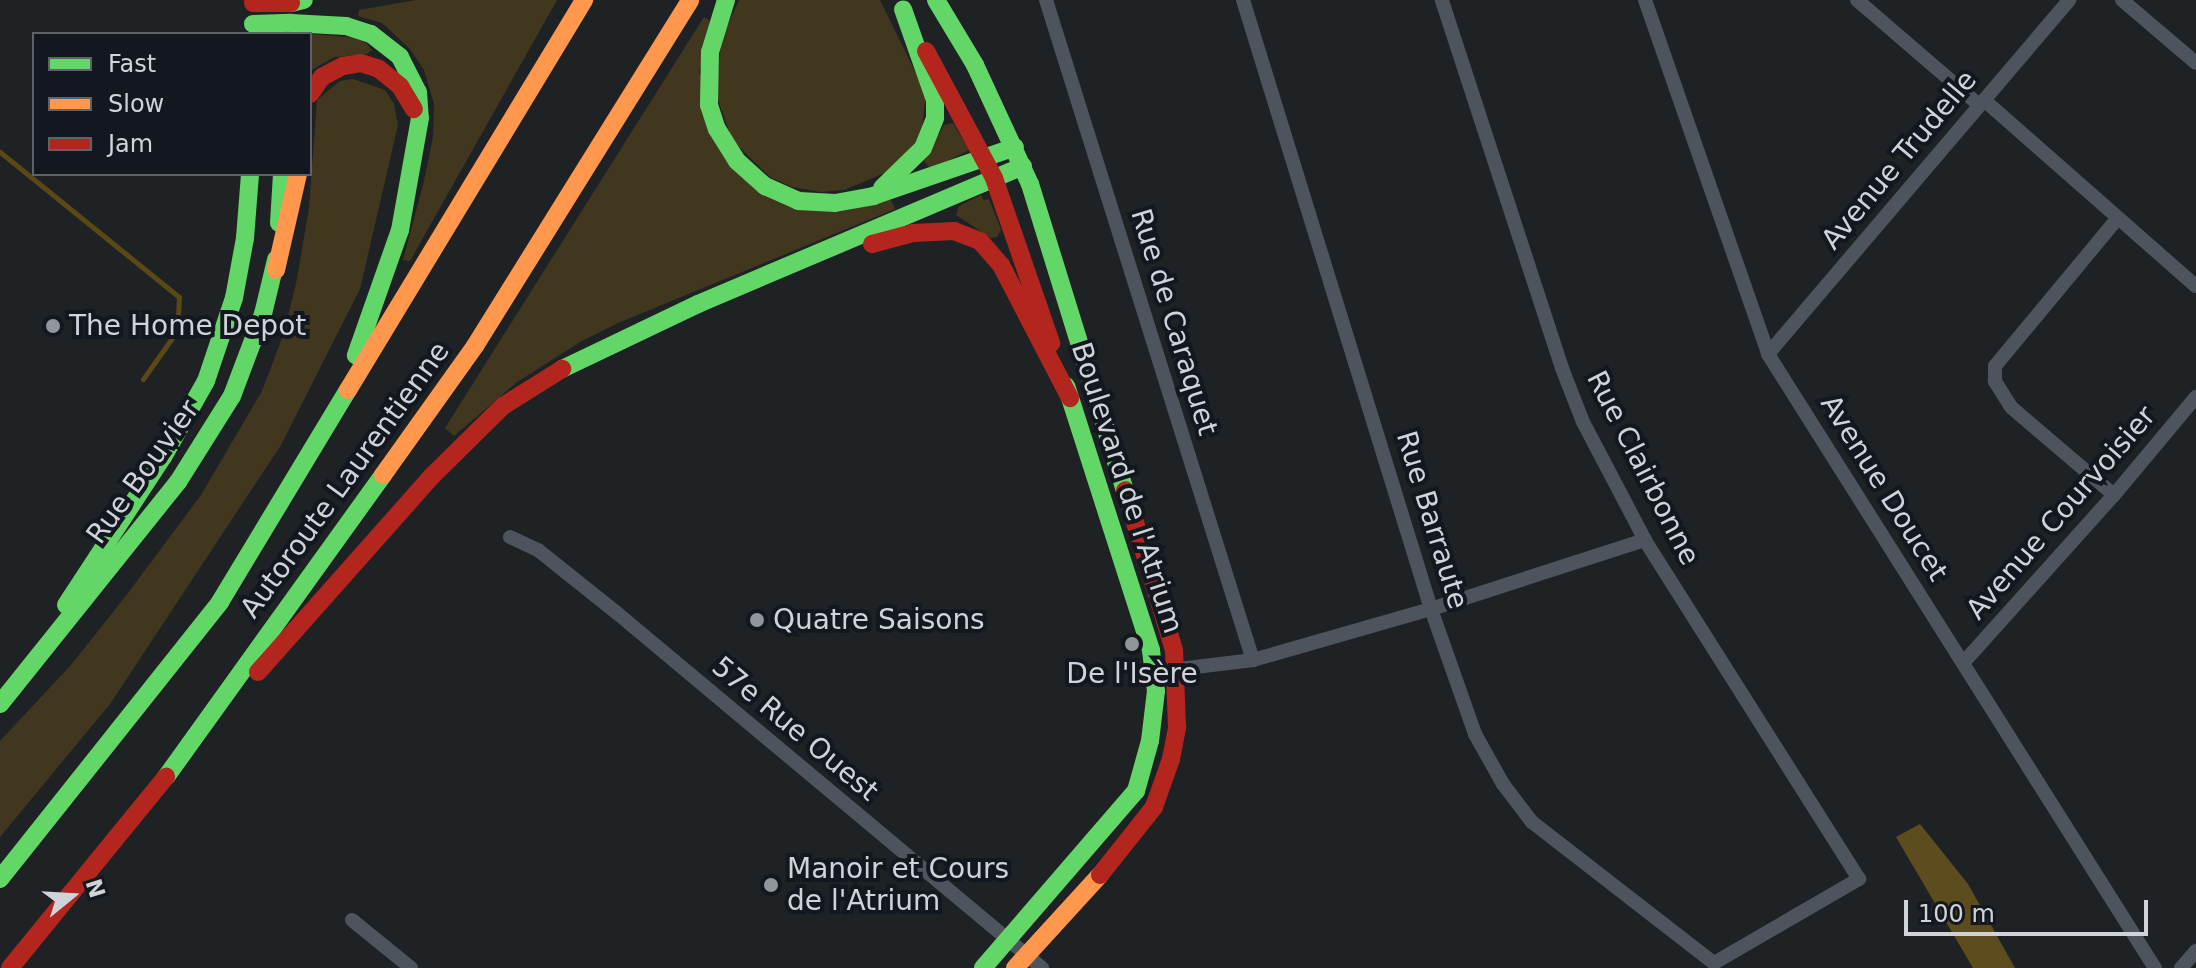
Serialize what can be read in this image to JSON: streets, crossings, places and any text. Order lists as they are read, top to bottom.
{
  "streets": {
    "main road": ["Rue Bouvier", "Autoroute Laurentienne", "Boulevard de l'Atrium"],
    "street": [
      "Avenue Trudelle",
      "Rue de Caraquet",
      "Rue Clairbonne",
      "Avenue Doucet",
      "Avenue Courvoisier",
      "Rue Barraute",
      "57e Rue Ouest"
    ]
  },
  "crossings": [
    ["Avenue Trudelle", "Avenue Doucet"],
    ["Rue Clairbonne", "Rue Barraute"],
    ["Boulevard de l'Atrium", "57e Rue Ouest"],
    ["Avenue Doucet", "Avenue Courvoisier"]
  ],
  "places": [
    "The Home Depot",
    "Quatre Saisons",
    "De l'Isère",
    "Manoir et Cours de l'Atrium"
  ],
  "legend": ["Fast", "Slow", "Jam"],
  "scale_bar": "100 m",
  "north": "right"
}
